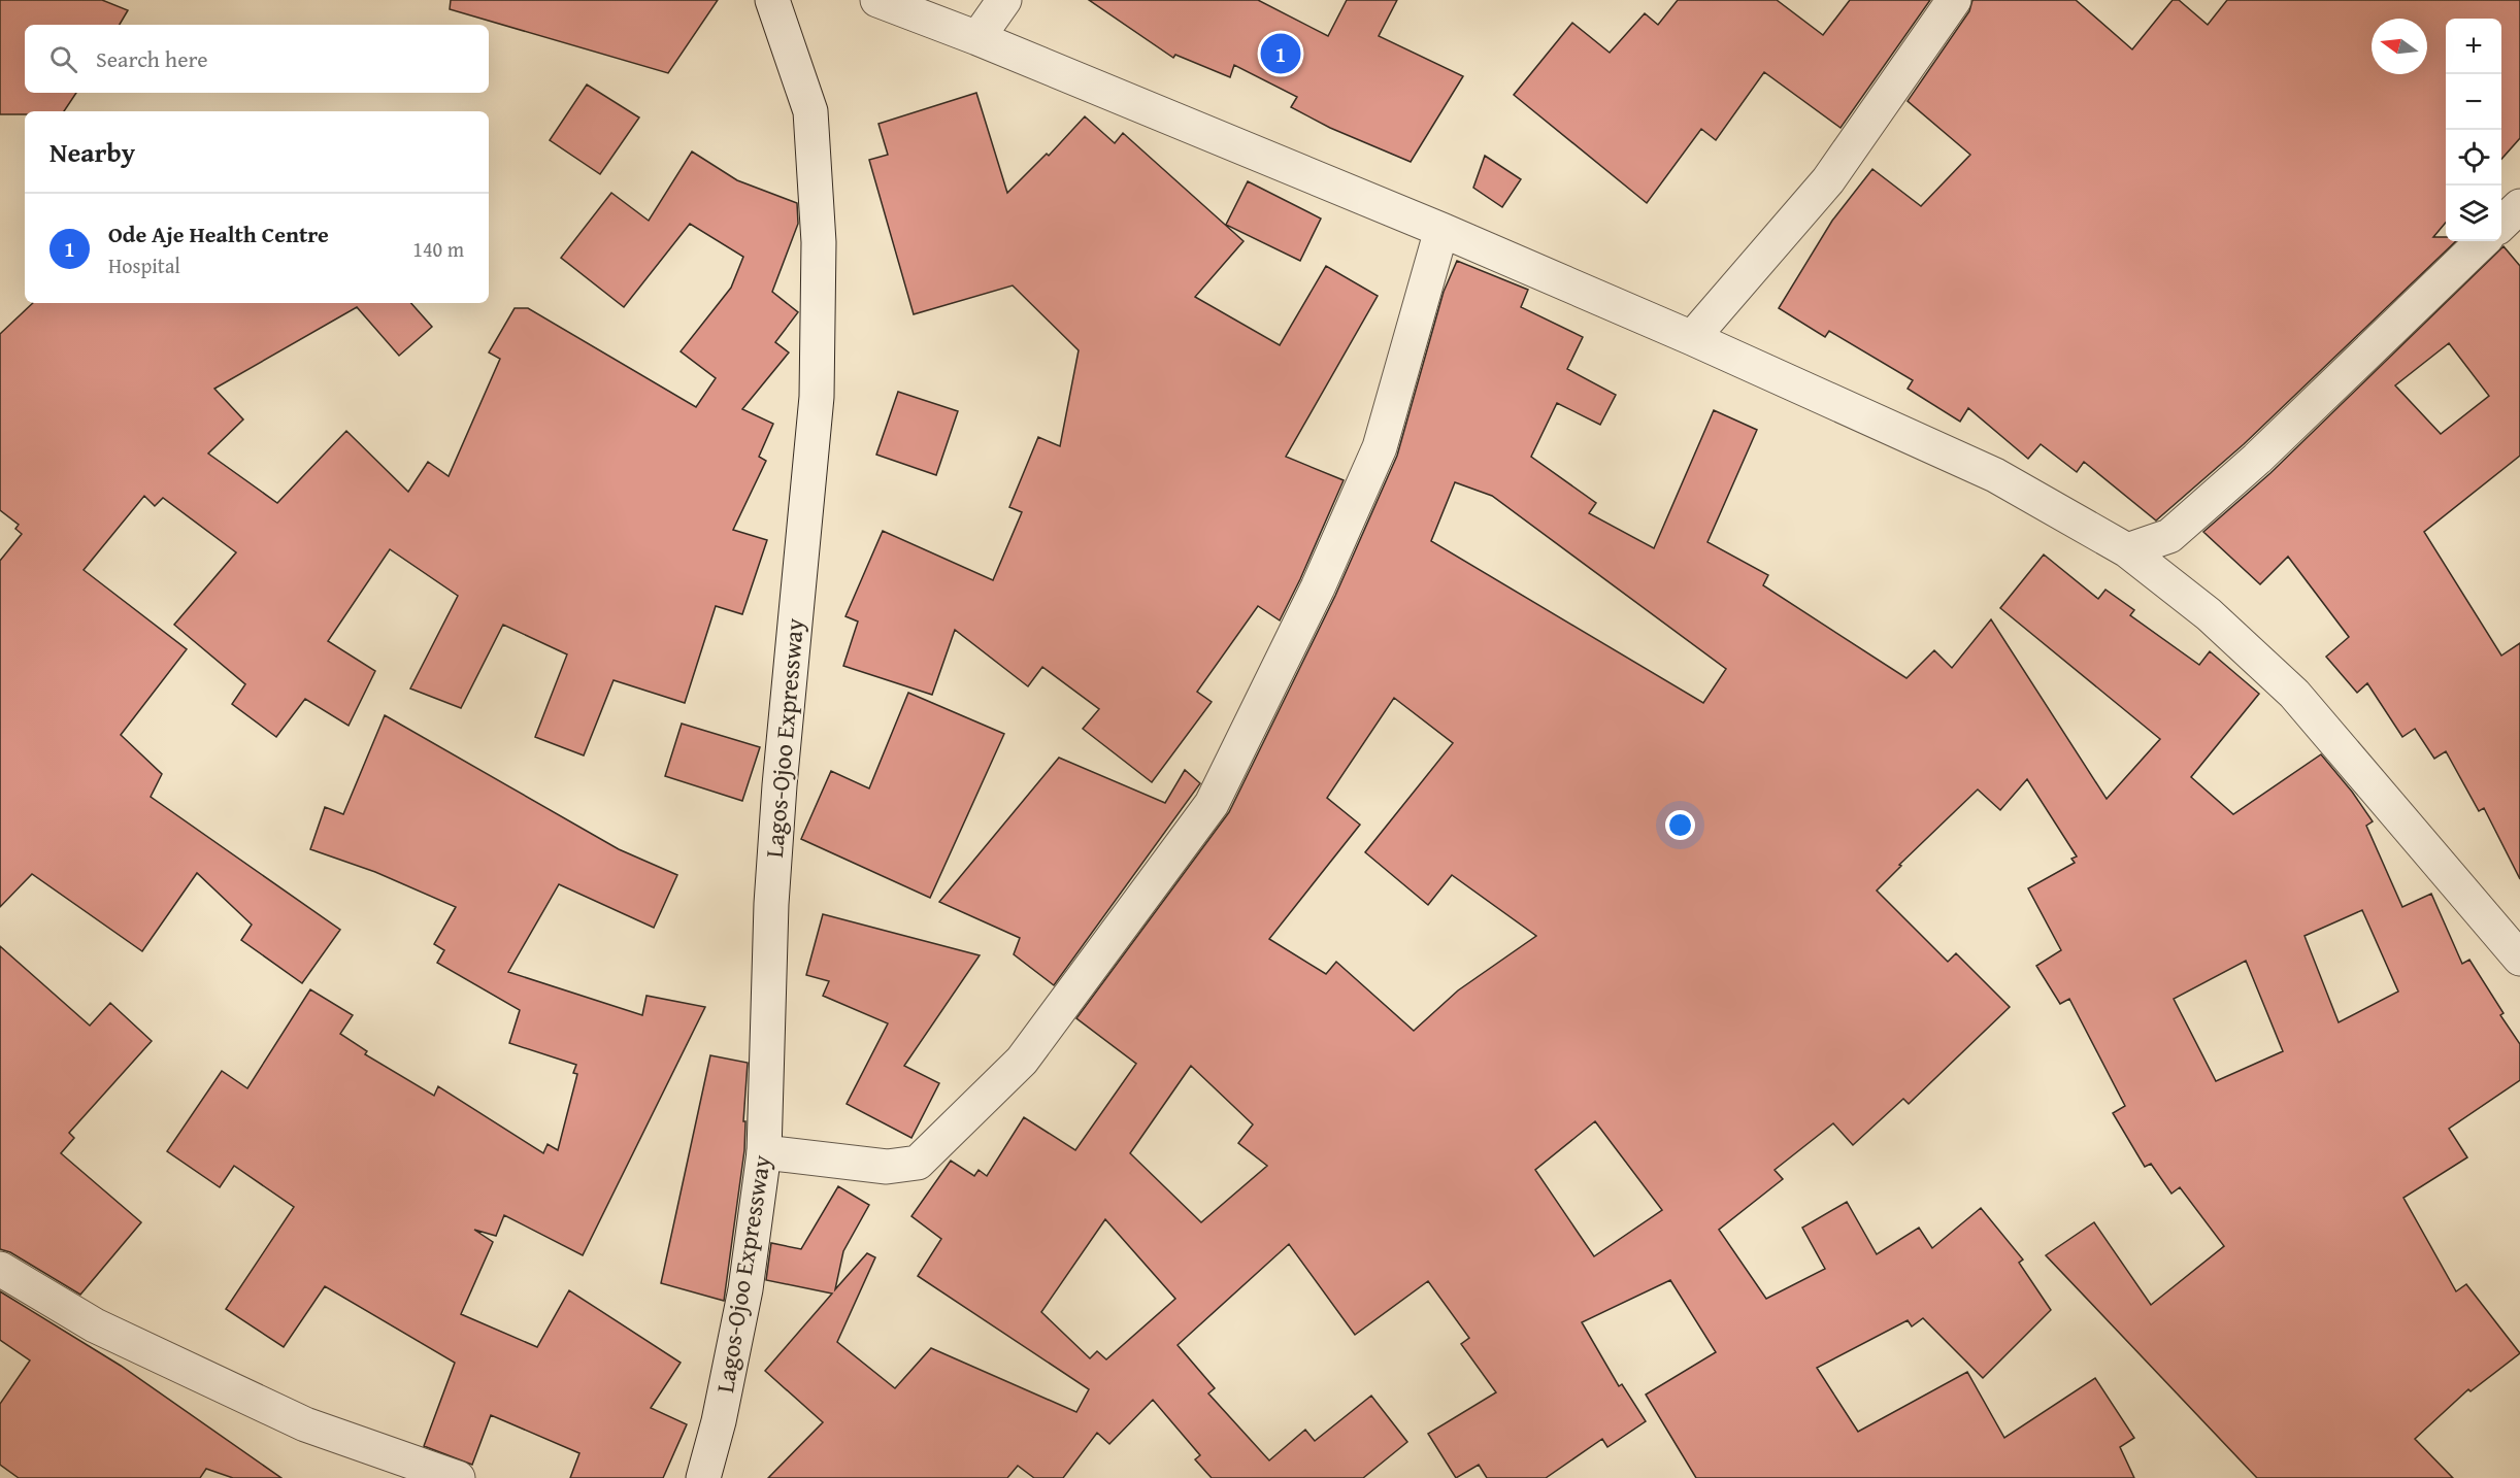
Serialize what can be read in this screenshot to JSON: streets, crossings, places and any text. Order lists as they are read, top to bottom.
{
  "streets": {
    "street": ["Lagos-Ojoo Expressway"]
  },
  "north": "left",
  "page": {
    "map_buttons": ["+", "−"],
    "search": "Search here",
    "pins": "1",
    "heading": "Nearby",
    "list": [
      {
        "mark": "1",
        "name": "Ode Aje Health Centre",
        "note": "Hospital",
        "value": "140 m"
      }
    ]
  }
}
